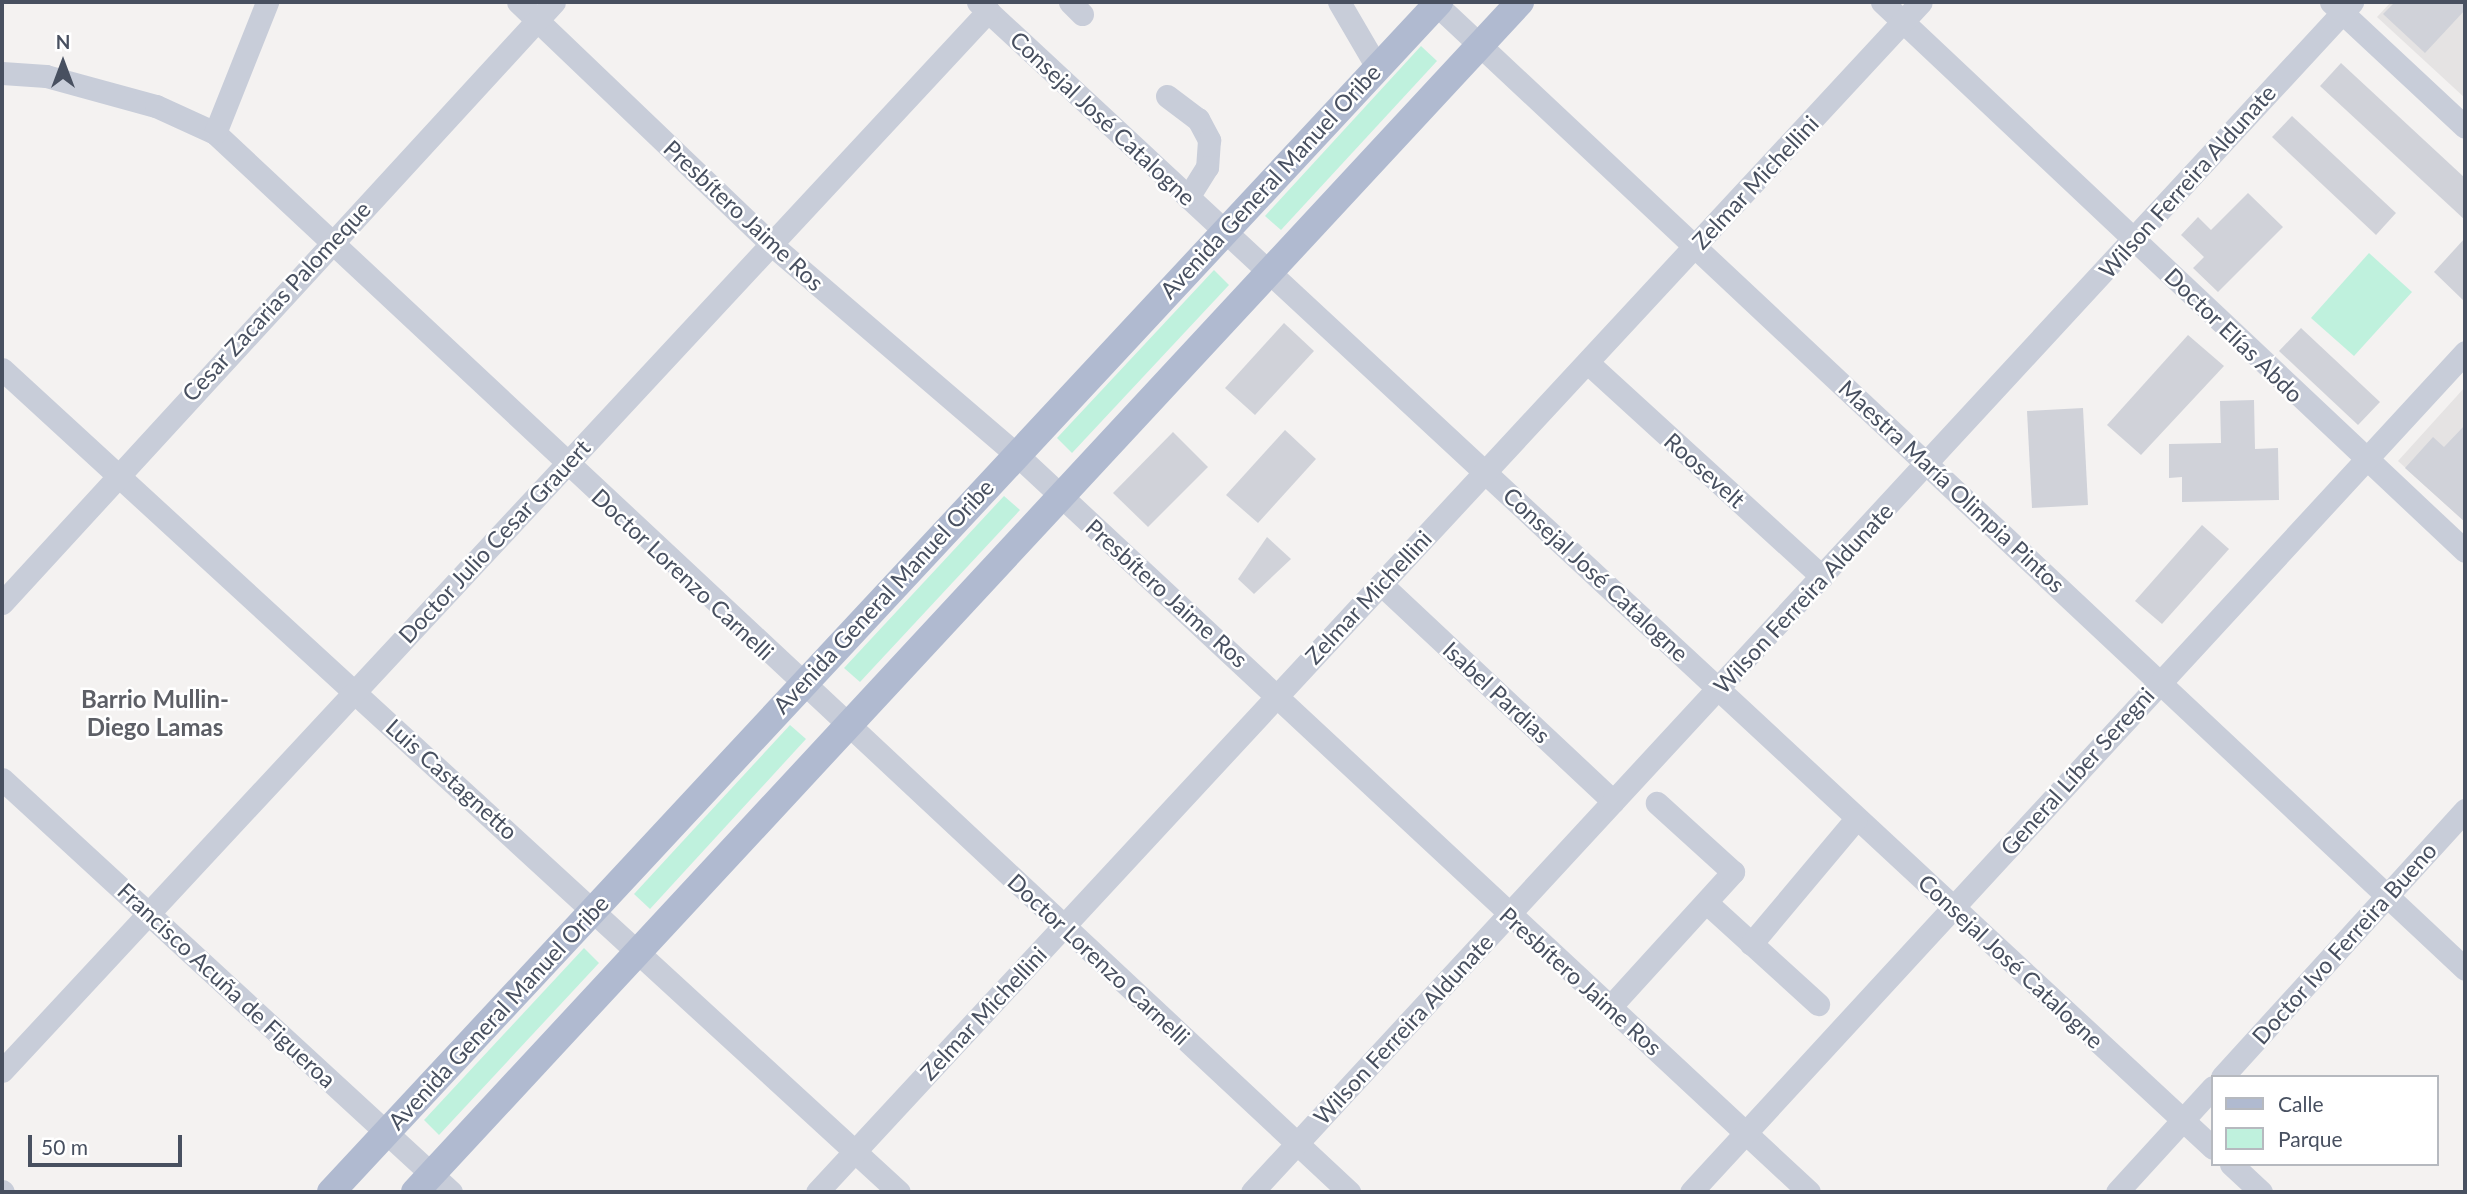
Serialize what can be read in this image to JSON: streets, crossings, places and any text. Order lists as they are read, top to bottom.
{
  "streets": {
    "main road": ["Avenida General Manuel Oribe"],
    "street": [
      "Consejal José Catalogne",
      "Wilson Ferreira Aldunate",
      "Zelmar Michellini",
      "Presbítero Jaime Ros",
      "Cesar Zacarias Palomeque",
      "Doctor Elías Abdo",
      "Roosevelt",
      "Maestra María Olimpia Pintos",
      "Doctor Julio Cesar Grauert",
      "Doctor Lorenzo Carnelli",
      "Isabel Pardias",
      "General Líber Seregni",
      "Luis Castagnetto",
      "Doctor Ivo Ferreira Bueno",
      "Francisco Acuña de Figueroa"
    ]
  },
  "crossings": [
    ["Consejal José Catalogne", "Avenida General Manuel Oribe"],
    ["Consejal José Catalogne", "Wilson Ferreira Aldunate"],
    ["Consejal José Catalogne", "Zelmar Michellini"],
    ["Consejal José Catalogne", "Doctor Julio Cesar Grauert"],
    ["Consejal José Catalogne", "General Líber Seregni"],
    ["Avenida General Manuel Oribe", "Presbítero Jaime Ros"],
    ["Avenida General Manuel Oribe", "Maestra María Olimpia Pintos"],
    ["Avenida General Manuel Oribe", "Doctor Lorenzo Carnelli"],
    ["Avenida General Manuel Oribe", "Luis Castagnetto"],
    ["Avenida General Manuel Oribe", "Francisco Acuña de Figueroa"],
    ["Wilson Ferreira Aldunate", "Presbítero Jaime Ros"],
    ["Wilson Ferreira Aldunate", "Doctor Elías Abdo"],
    ["Wilson Ferreira Aldunate", "Roosevelt"],
    ["Wilson Ferreira Aldunate", "Maestra María Olimpia Pintos"],
    ["Wilson Ferreira Aldunate", "Doctor Lorenzo Carnelli"],
    ["Wilson Ferreira Aldunate", "Isabel Pardias"],
    ["Zelmar Michellini", "Presbítero Jaime Ros"],
    ["Zelmar Michellini", "Doctor Elías Abdo"],
    ["Zelmar Michellini", "Roosevelt"],
    ["Zelmar Michellini", "Maestra María Olimpia Pintos"],
    ["Zelmar Michellini", "Doctor Lorenzo Carnelli"],
    ["Zelmar Michellini", "Isabel Pardias"],
    ["Zelmar Michellini", "Luis Castagnetto"],
    ["Presbítero Jaime Ros", "Cesar Zacarias Palomeque"],
    ["Presbítero Jaime Ros", "Doctor Julio Cesar Grauert"],
    ["Presbítero Jaime Ros", "General Líber Seregni"],
    ["Cesar Zacarias Palomeque", "Doctor Lorenzo Carnelli"],
    ["Cesar Zacarias Palomeque", "Luis Castagnetto"],
    ["Doctor Elías Abdo", "General Líber Seregni"],
    ["Maestra María Olimpia Pintos", "General Líber Seregni"],
    ["Maestra María Olimpia Pintos", "Doctor Ivo Ferreira Bueno"],
    ["Doctor Julio Cesar Grauert", "Doctor Lorenzo Carnelli"],
    ["Doctor Julio Cesar Grauert", "Luis Castagnetto"],
    ["Doctor Julio Cesar Grauert", "Francisco Acuña de Figueroa"]
  ],
  "districts": ["Barrio Mullin- Diego Lamas"],
  "legend": ["Calle", "Parque"],
  "scale_bar": "50 m",
  "north": "top"
}
